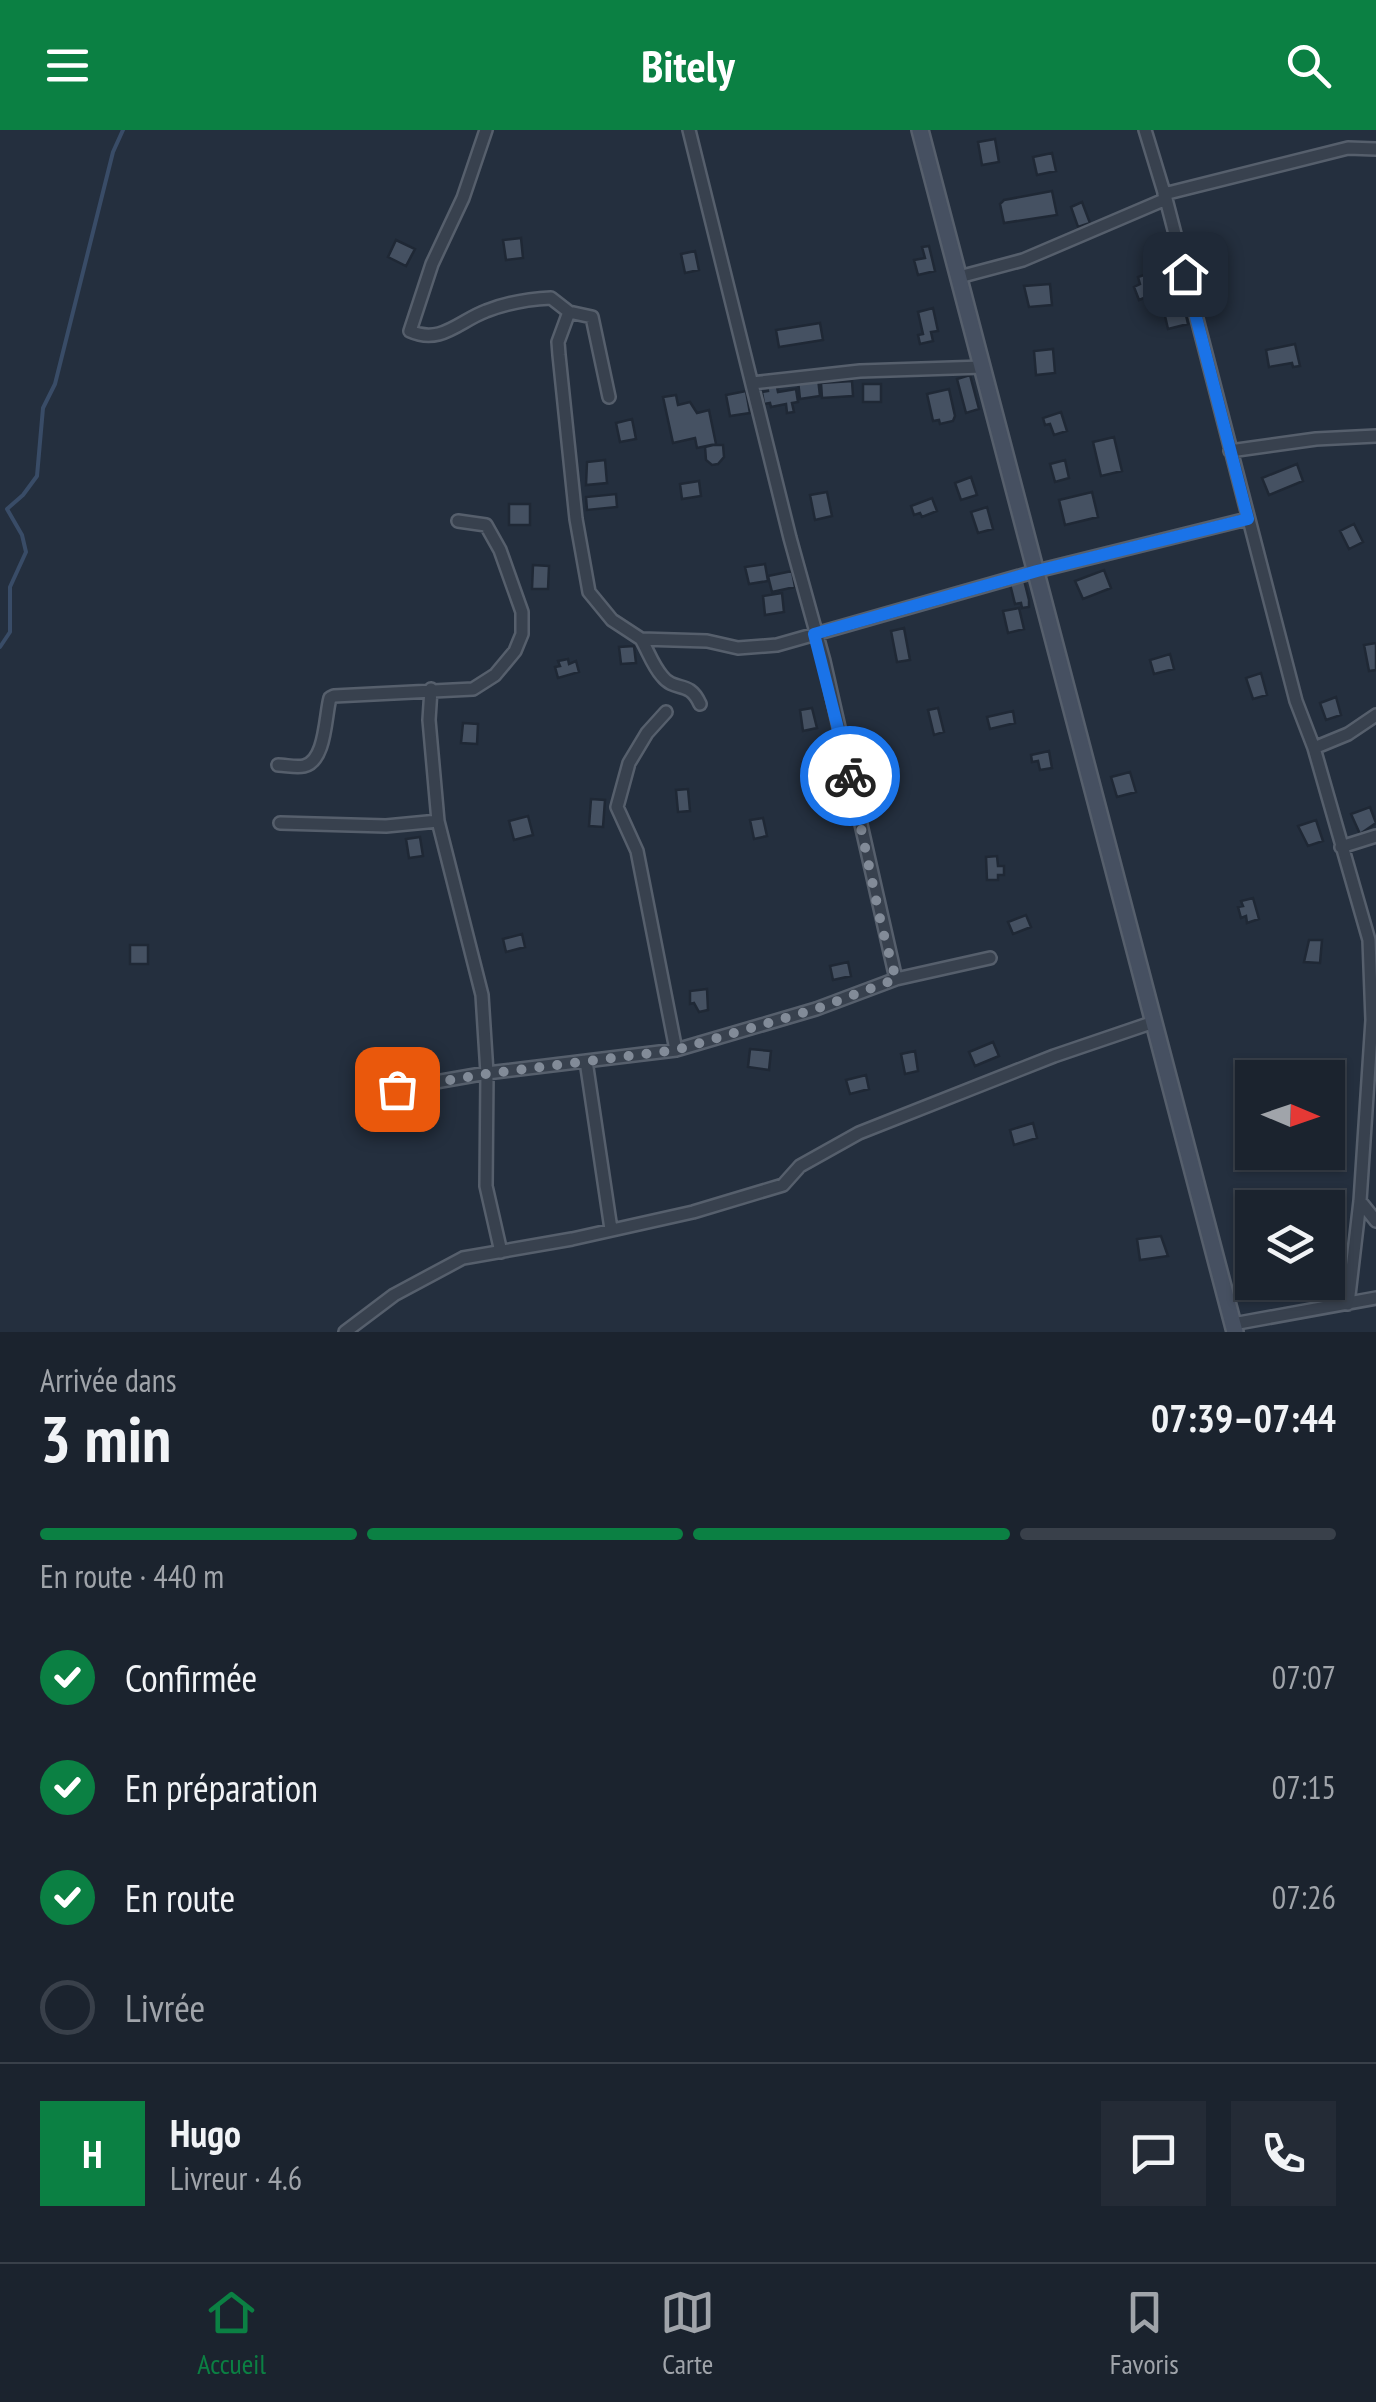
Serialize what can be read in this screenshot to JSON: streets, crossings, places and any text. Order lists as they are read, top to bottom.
{
  "north": "right",
  "page": {
    "header": "Bitely",
    "heading": ["3 min", "Arrivée dans", "07:39–07:44"],
    "panel": ["Hugo", "Livreur · 4.6"],
    "bar": "En route · 440 m",
    "list": [
      ["Confirmée", "07:07"],
      ["En préparation", "07:15"],
      ["En route", "07:26"],
      "Livrée"
    ],
    "round": "H",
    "tabs": ["Accueil", "Carte", "Favoris"]
  }
}
